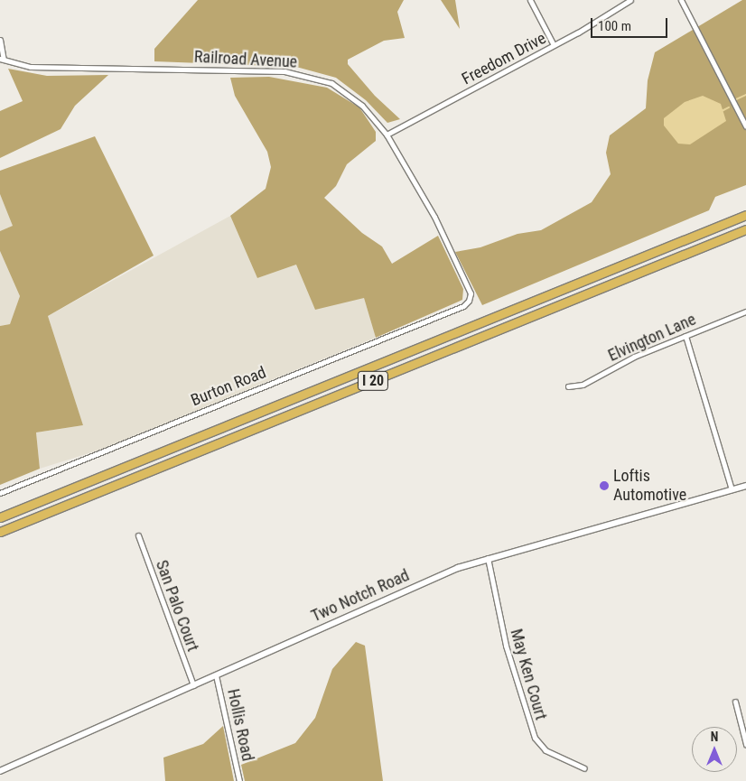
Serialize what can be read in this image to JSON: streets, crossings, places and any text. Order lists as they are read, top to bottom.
{
  "streets": {
    "highway": ["I 20"],
    "street": [
      "Freedom Drive",
      "Railroad Avenue",
      "Elvington Lane",
      "Burton Road",
      "Two Notch Road",
      "San Palo Court",
      "May Ken Court",
      "Hollis Road"
    ]
  },
  "crossings": [
    ["Freedom Drive", "Railroad Avenue"],
    ["Railroad Avenue", "Burton Road"],
    ["Two Notch Road", "San Palo Court"],
    ["Two Notch Road", "May Ken Court"],
    ["Two Notch Road", "Hollis Road"]
  ],
  "places": ["Loftis Automotive"],
  "scale_bar": "100 m",
  "north": "top"
}
